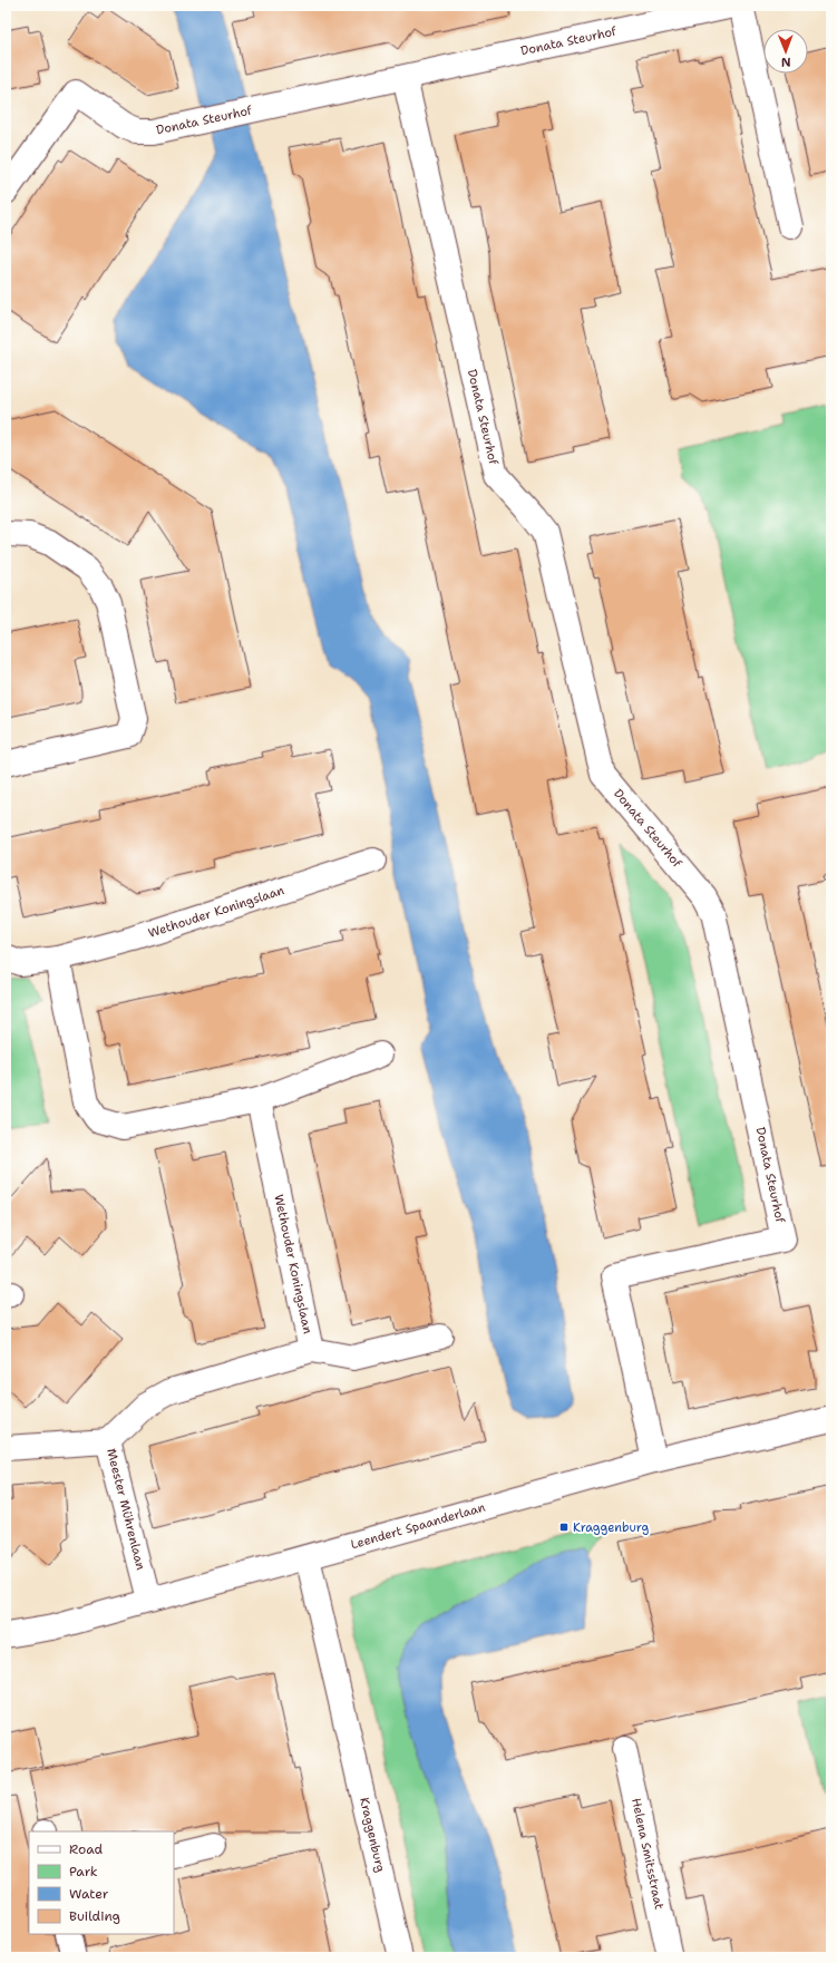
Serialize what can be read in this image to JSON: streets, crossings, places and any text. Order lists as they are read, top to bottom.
{
  "streets": {
    "street": [
      "Donata Steurhof",
      "Wethouder Koningslaan",
      "Meester Mührenlaan",
      "Leendert Spaanderlaan",
      "Kraggenburg",
      "Helena Smitsstraat"
    ]
  },
  "crossings": [
    ["Donata Steurhof", "Leendert Spaanderlaan"],
    ["Wethouder Koningslaan", "Meester Mührenlaan"],
    ["Meester Mührenlaan", "Leendert Spaanderlaan"],
    ["Leendert Spaanderlaan", "Kraggenburg"]
  ],
  "places": {
    "transit": ["Kraggenburg"]
  },
  "legend": [
    "Road",
    "Park",
    "Water",
    "Building"
  ],
  "north": "bottom"
}
